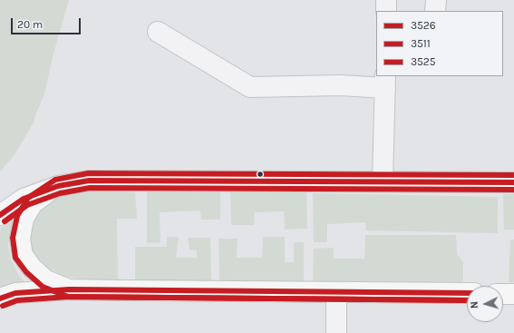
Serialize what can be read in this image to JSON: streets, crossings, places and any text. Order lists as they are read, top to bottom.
{
  "lines": ["transit line 3525", "transit line 3526", "transit line 3511"],
  "legend": ["3526", "3511", "3525"],
  "scale_bar": "20 m",
  "north": "left"
}
